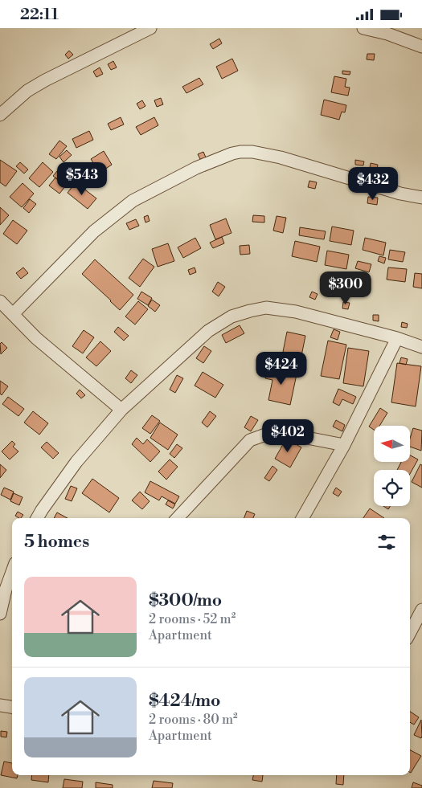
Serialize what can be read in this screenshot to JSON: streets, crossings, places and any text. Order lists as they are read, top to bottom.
{
  "north": "left",
  "page": {
    "status": "22:11",
    "price": [
      "$543",
      "$432",
      "$300",
      "$424",
      "$402"
    ],
    "heading": "5 homes",
    "list": [
      {
        "name": "$300/mo",
        "note": "2 rooms · 52 m² · Apartment"
      },
      {
        "name": "$424/mo",
        "note": "2 rooms · 80 m² · Apartment"
      }
    ]
  }
}
